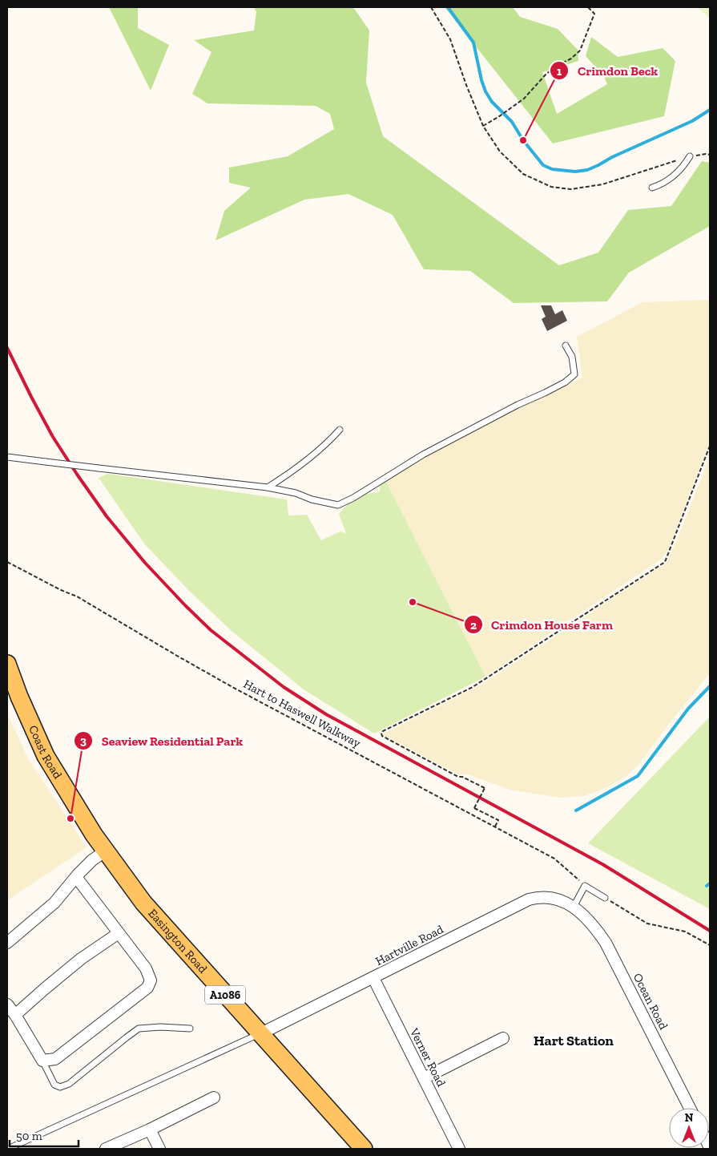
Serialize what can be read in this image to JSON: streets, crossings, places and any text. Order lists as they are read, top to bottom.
{
  "streets": {
    "main road": ["Coast Road", "Easington Road", "A1086"],
    "street": ["Hartville Road", "Ocean Road", "Verner Road"],
    "path": ["Hart to Haswell Walkway"]
  },
  "crossings": [
    ["Coast Road", "Easington Road"],
    ["Easington Road", "Hartville Road"],
    ["Hartville Road", "Ocean Road"],
    ["Hartville Road", "Verner Road"]
  ],
  "districts": ["Hart Station"],
  "places": ["Crimdon Beck", "Crimdon House Farm", "Seaview Residential Park"],
  "scale_bar": "50 m",
  "north": "top"
}
